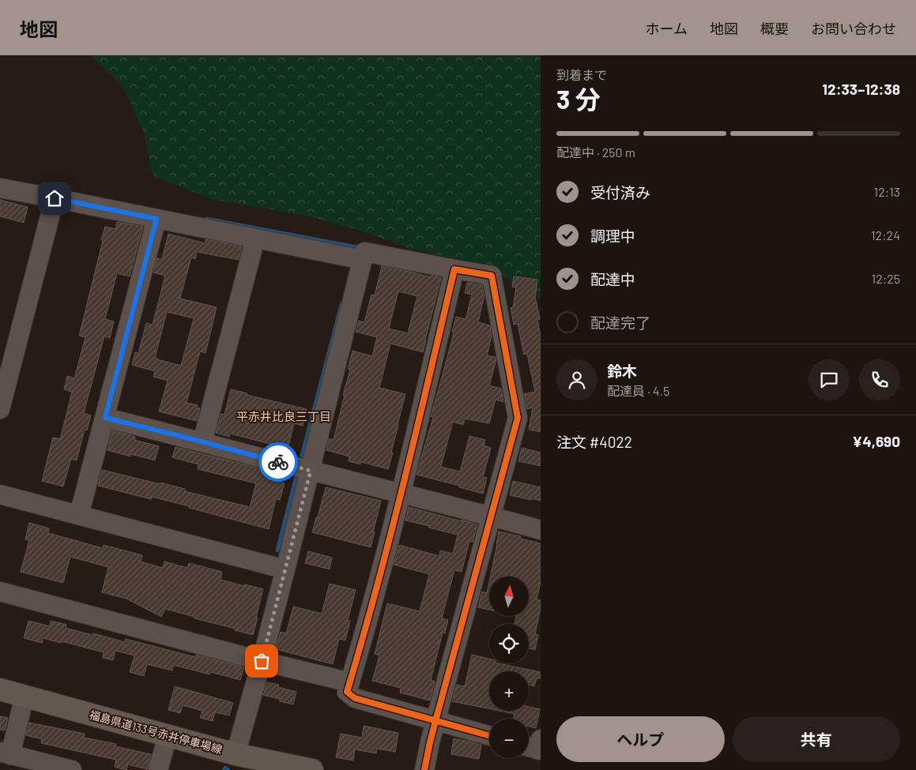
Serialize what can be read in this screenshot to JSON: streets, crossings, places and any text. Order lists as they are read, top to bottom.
{
  "streets": {
    "main road": ["福島県道133号赤井停車場線"]
  },
  "districts": ["平赤井比良三丁目"],
  "north": "top",
  "page": {
    "header": "地図",
    "nav": [
      "ホーム",
      "地図",
      "概要",
      "お問い合わせ"
    ],
    "heading": ["3 分", "到着まで", "12:33–12:38"],
    "panel": [
      "鈴木",
      "配達員 · 4.5",
      "注文 #4022",
      "¥4,690"
    ],
    "bar": "配達中 · 250 m",
    "list": [
      ["受付済み", "12:13"],
      ["調理中", "12:24"],
      ["配達中", "12:25"],
      "配達完了"
    ],
    "map_buttons": ["+", "−"],
    "buttons": ["ヘルプ", "共有"]
  }
}
